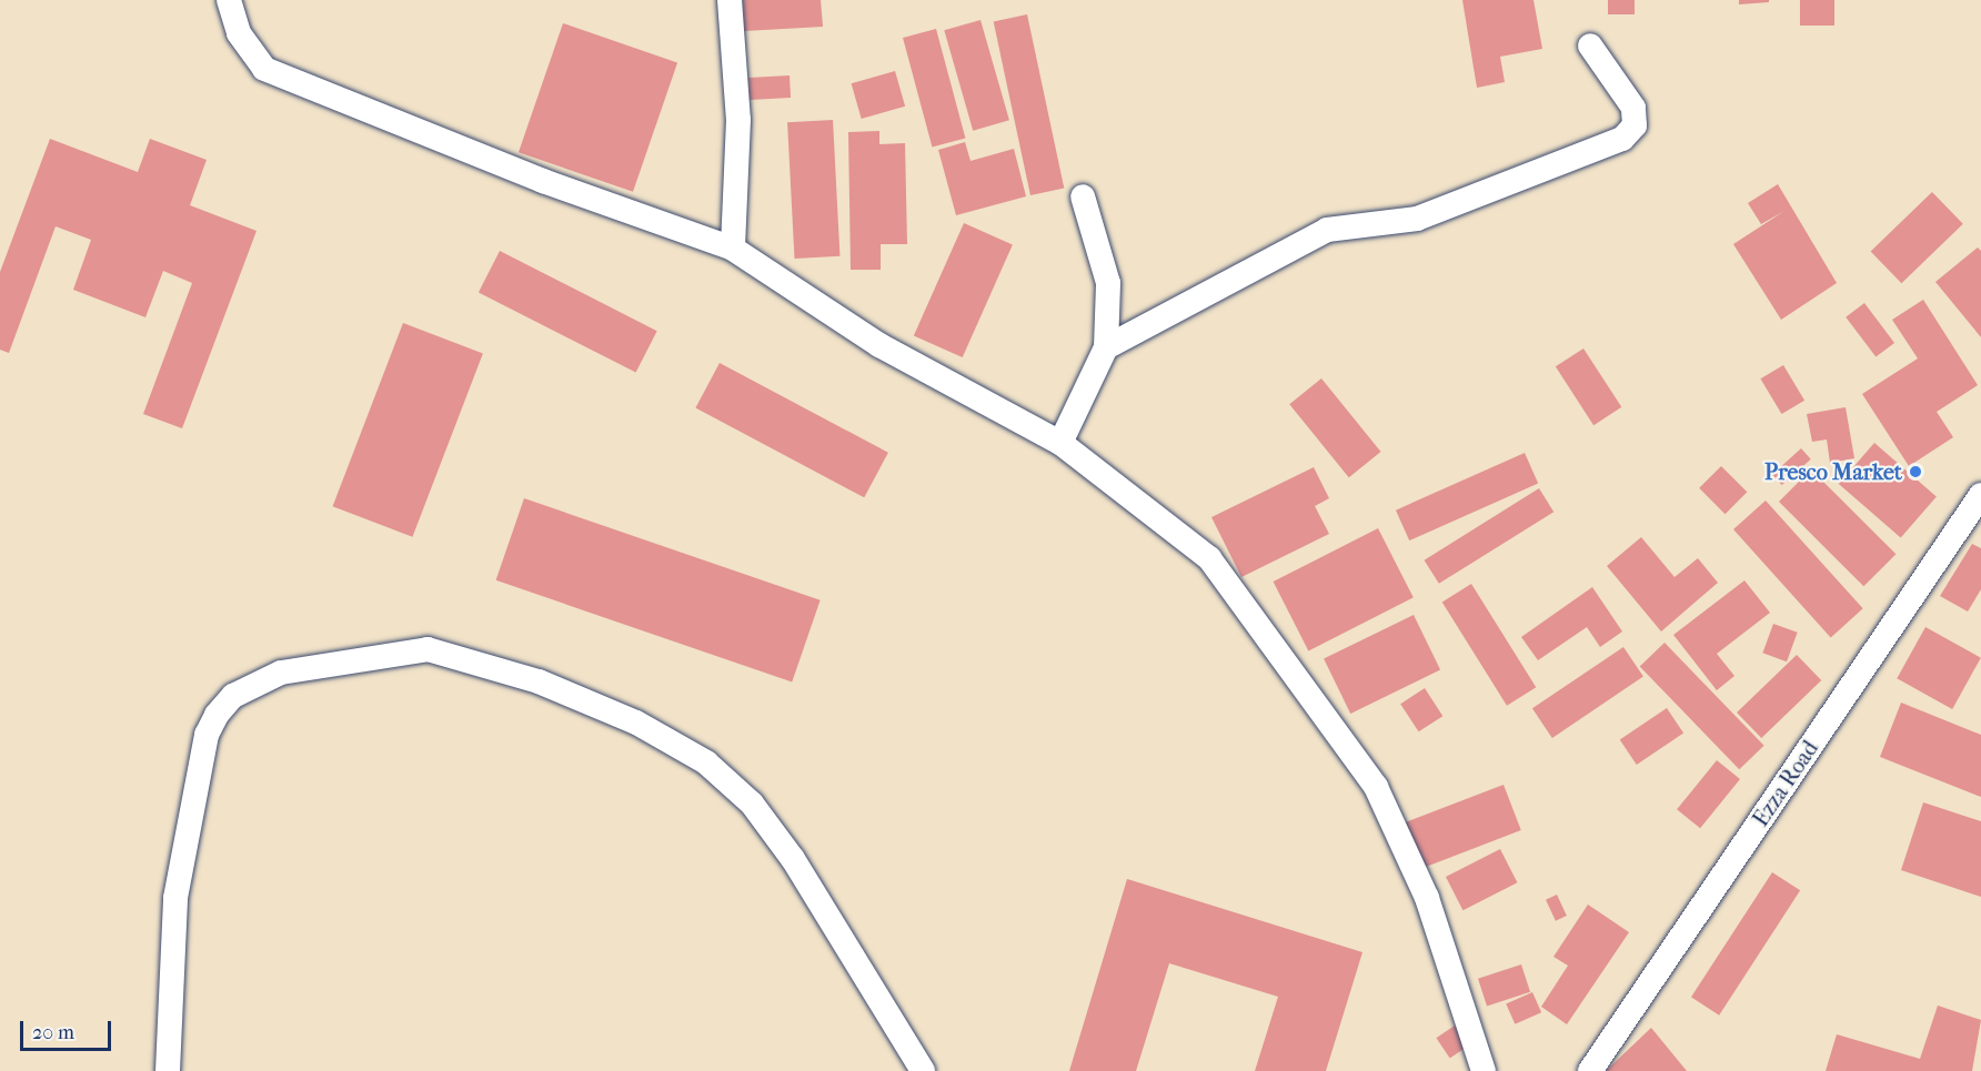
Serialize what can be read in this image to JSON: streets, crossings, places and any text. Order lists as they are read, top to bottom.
{
  "streets": {
    "street": ["Ezza Road"]
  },
  "places": ["Presco Market"],
  "scale_bar": "20 m"
}
